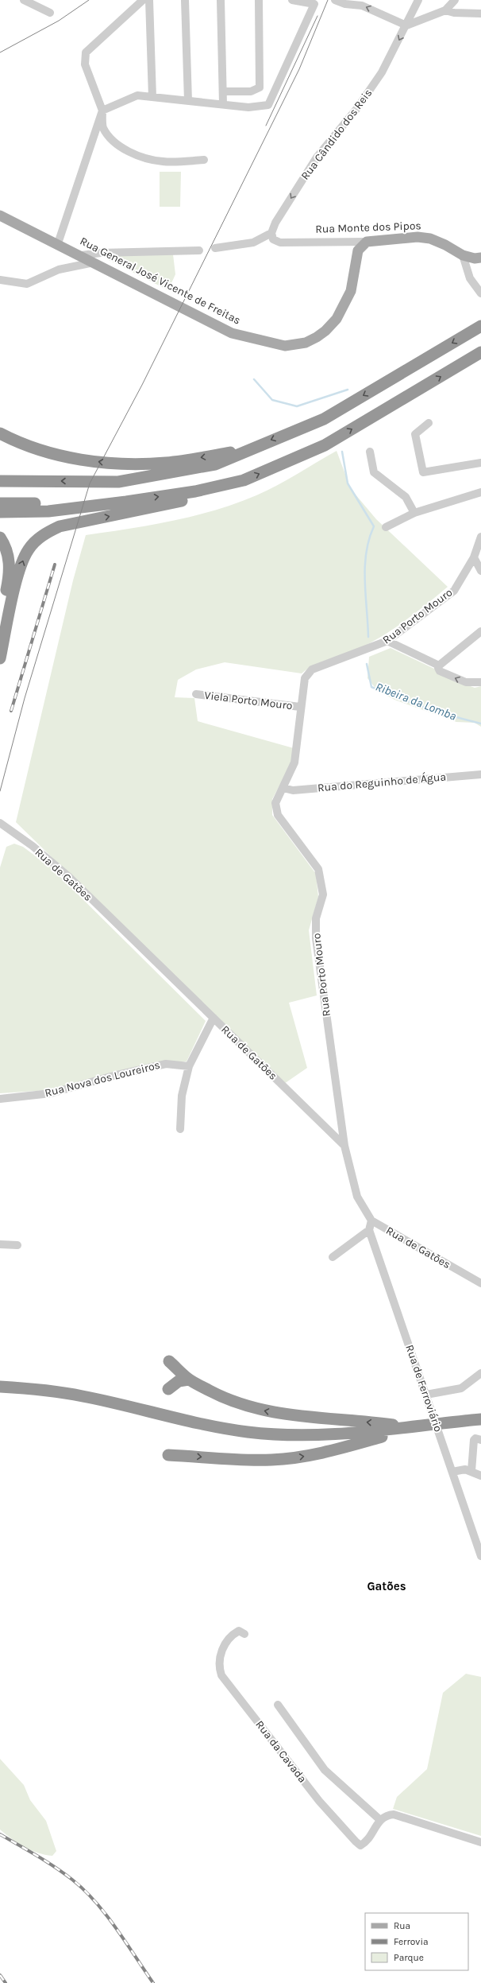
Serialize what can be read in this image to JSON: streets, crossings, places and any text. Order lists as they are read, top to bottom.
{
  "streets": {
    "main road": ["Rua Monte dos Pipos", "Rua General José Vicente de Freitas"],
    "street": [
      "Rua Cândido dos Reis",
      "Rua Porto Mouro",
      "Viela Porto Mouro",
      "Rua do Reguinho de Água",
      "Rua de Gatões",
      "Rua Nova dos Loureiros",
      "Rua de Ferroviário",
      "Rua da Cavada"
    ]
  },
  "crossings": [
    ["Rua Cândido dos Reis", "Rua Monte dos Pipos"],
    ["Rua Monte dos Pipos", "Rua General José Vicente de Freitas"],
    ["Rua Porto Mouro", "Viela Porto Mouro"],
    ["Rua Porto Mouro", "Rua do Reguinho de Água"],
    ["Rua Porto Mouro", "Rua de Gatões"]
  ],
  "one_way": ["Rua Cândido dos Reis"],
  "districts": ["Gatões"],
  "water": ["Ribeira da Lomba"],
  "legend": ["Rua", "Ferrovia", "Parque"]
}
